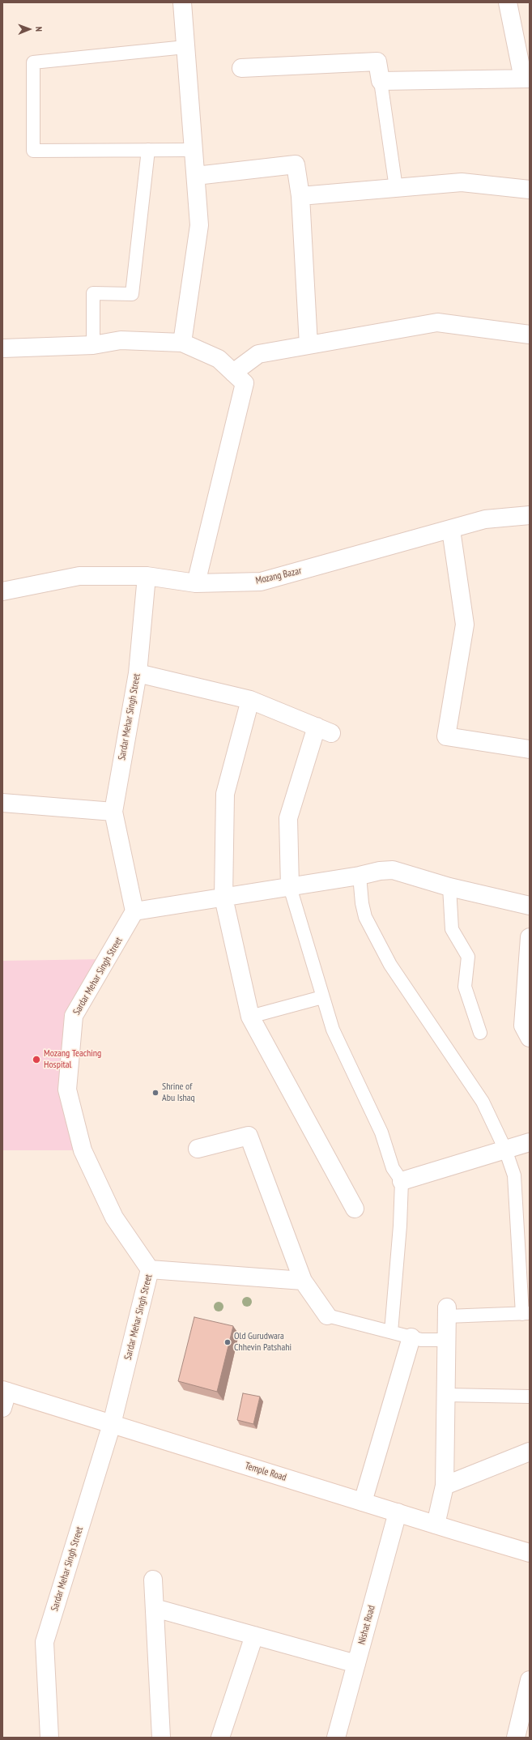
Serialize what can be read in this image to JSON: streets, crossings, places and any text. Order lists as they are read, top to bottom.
{
  "streets": {
    "street": [
      "Mozang Bazar",
      "Sardar Mehar Singh Street",
      "Temple Road",
      "Nishat Road"
    ]
  },
  "crossings": [
    ["Mozang Bazar", "Sardar Mehar Singh Street"],
    ["Sardar Mehar Singh Street", "Temple Road"],
    ["Temple Road", "Nishat Road"]
  ],
  "places": ["Mozang Teaching Hospital", "Shrine of Abu Ishaq", "Old Gurudwara Chhevin Patshahi"],
  "north": "right"
}
